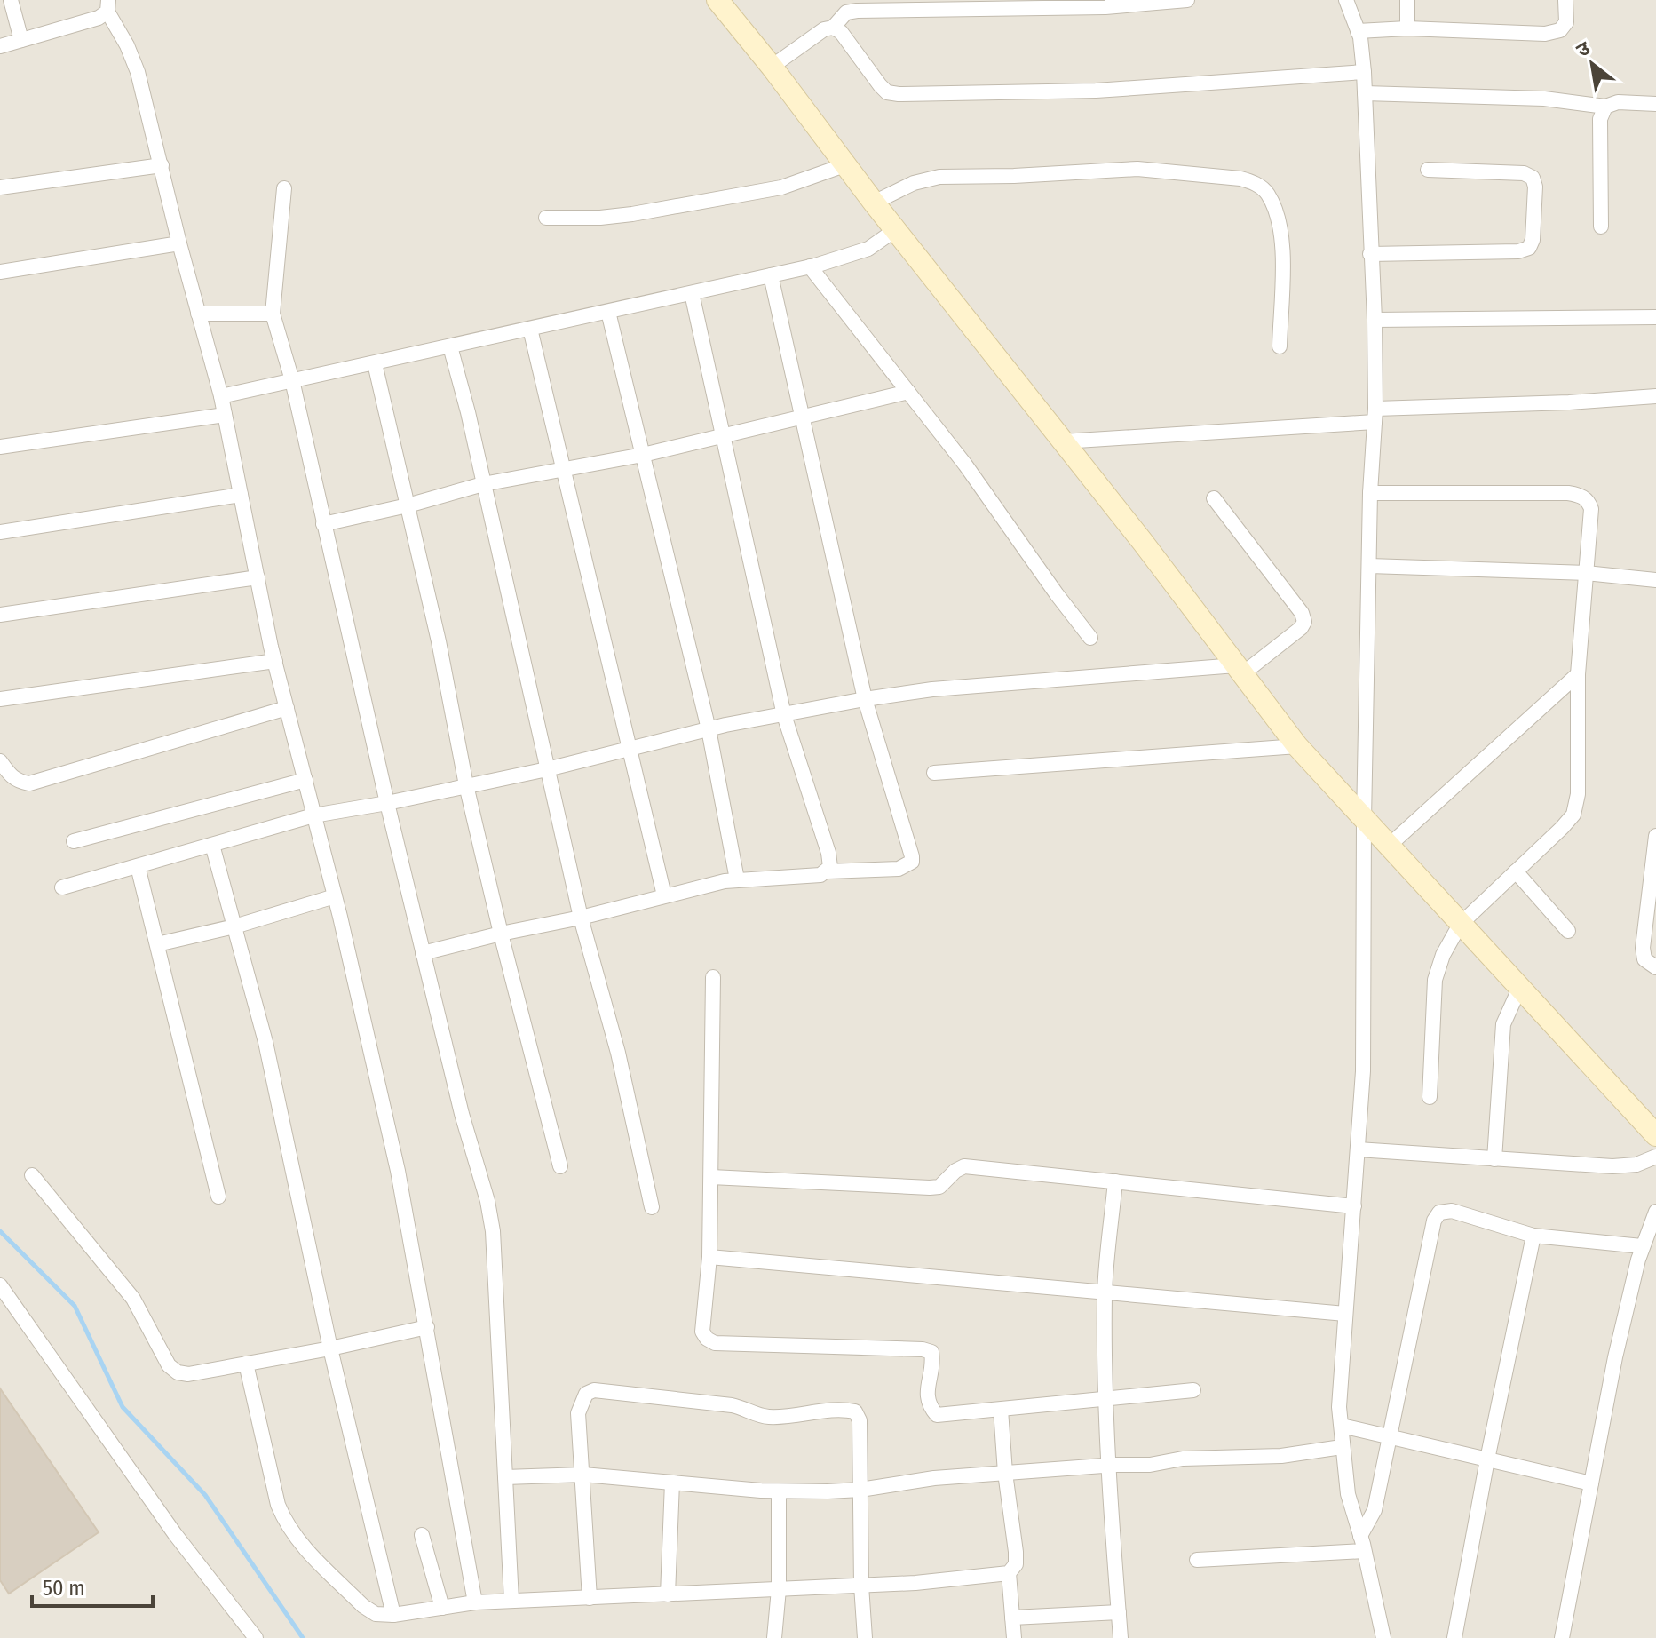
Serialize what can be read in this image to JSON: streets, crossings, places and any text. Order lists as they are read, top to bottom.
{
  "scale_bar": "50 m",
  "north": "top left"
}
